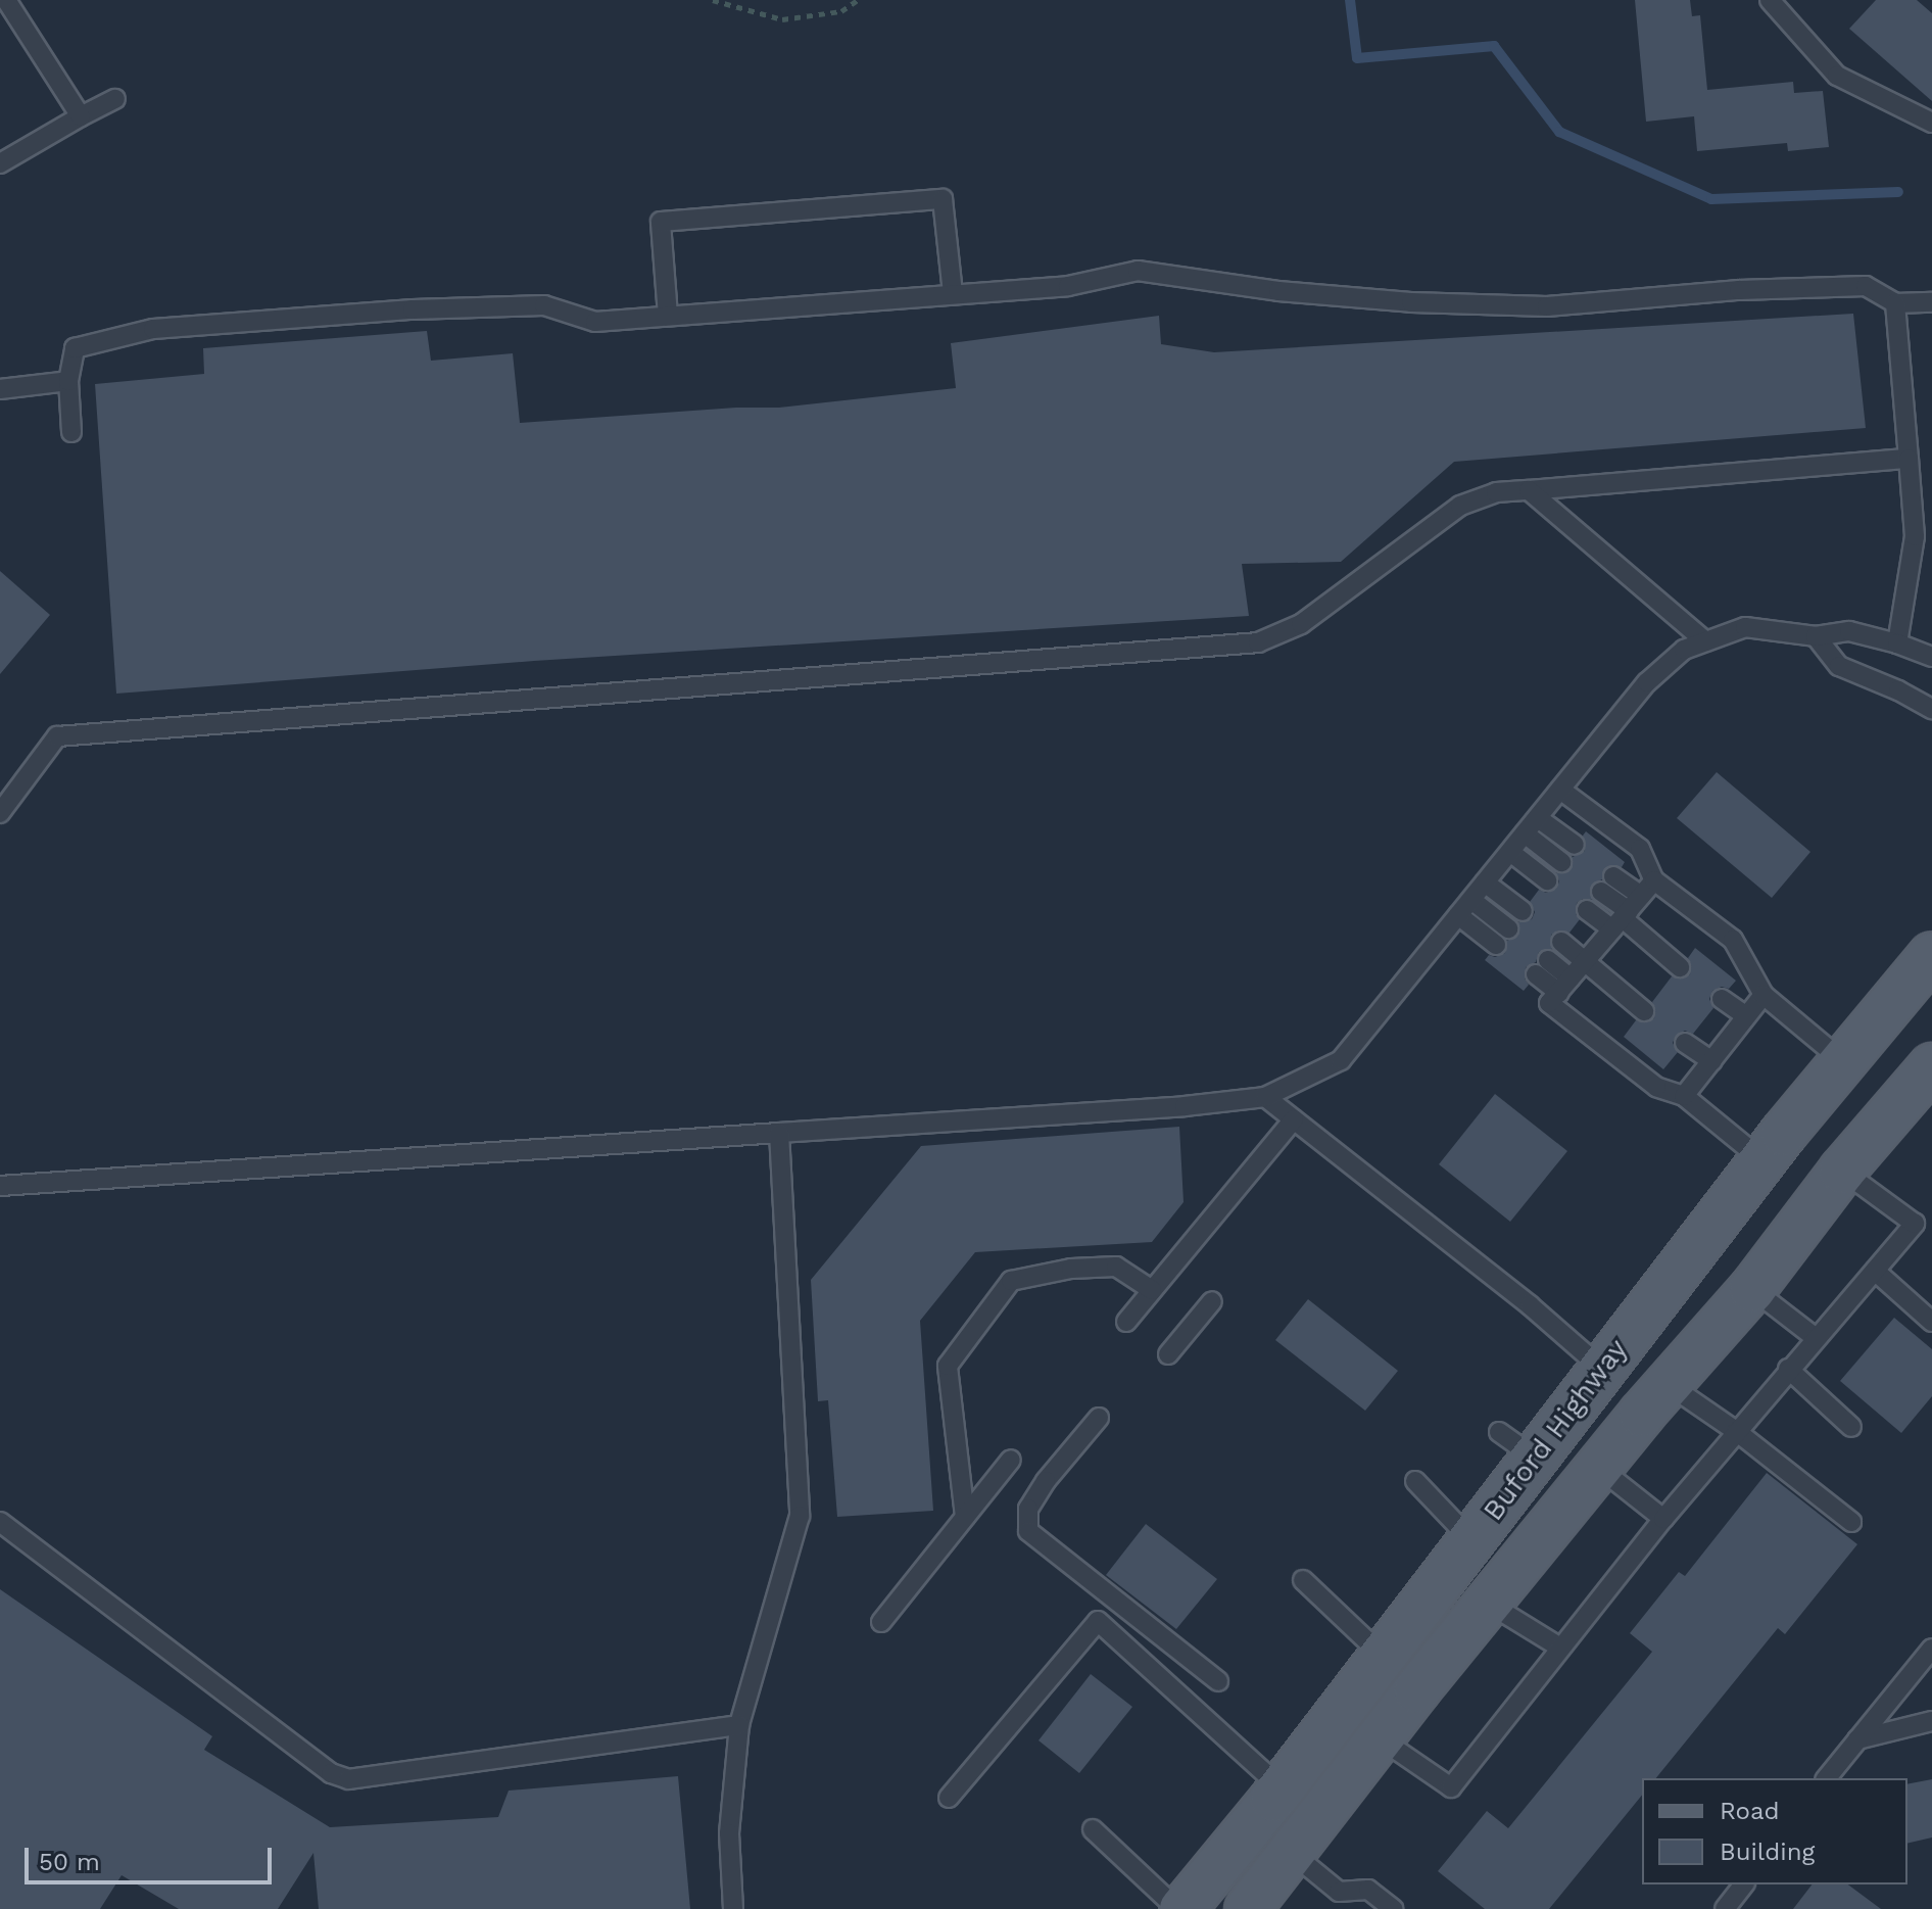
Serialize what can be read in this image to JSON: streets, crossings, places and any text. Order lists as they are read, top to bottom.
{
  "streets": {
    "main road": ["Buford Highway"]
  },
  "legend": ["Road", "Building"],
  "scale_bar": "50 m"
}
